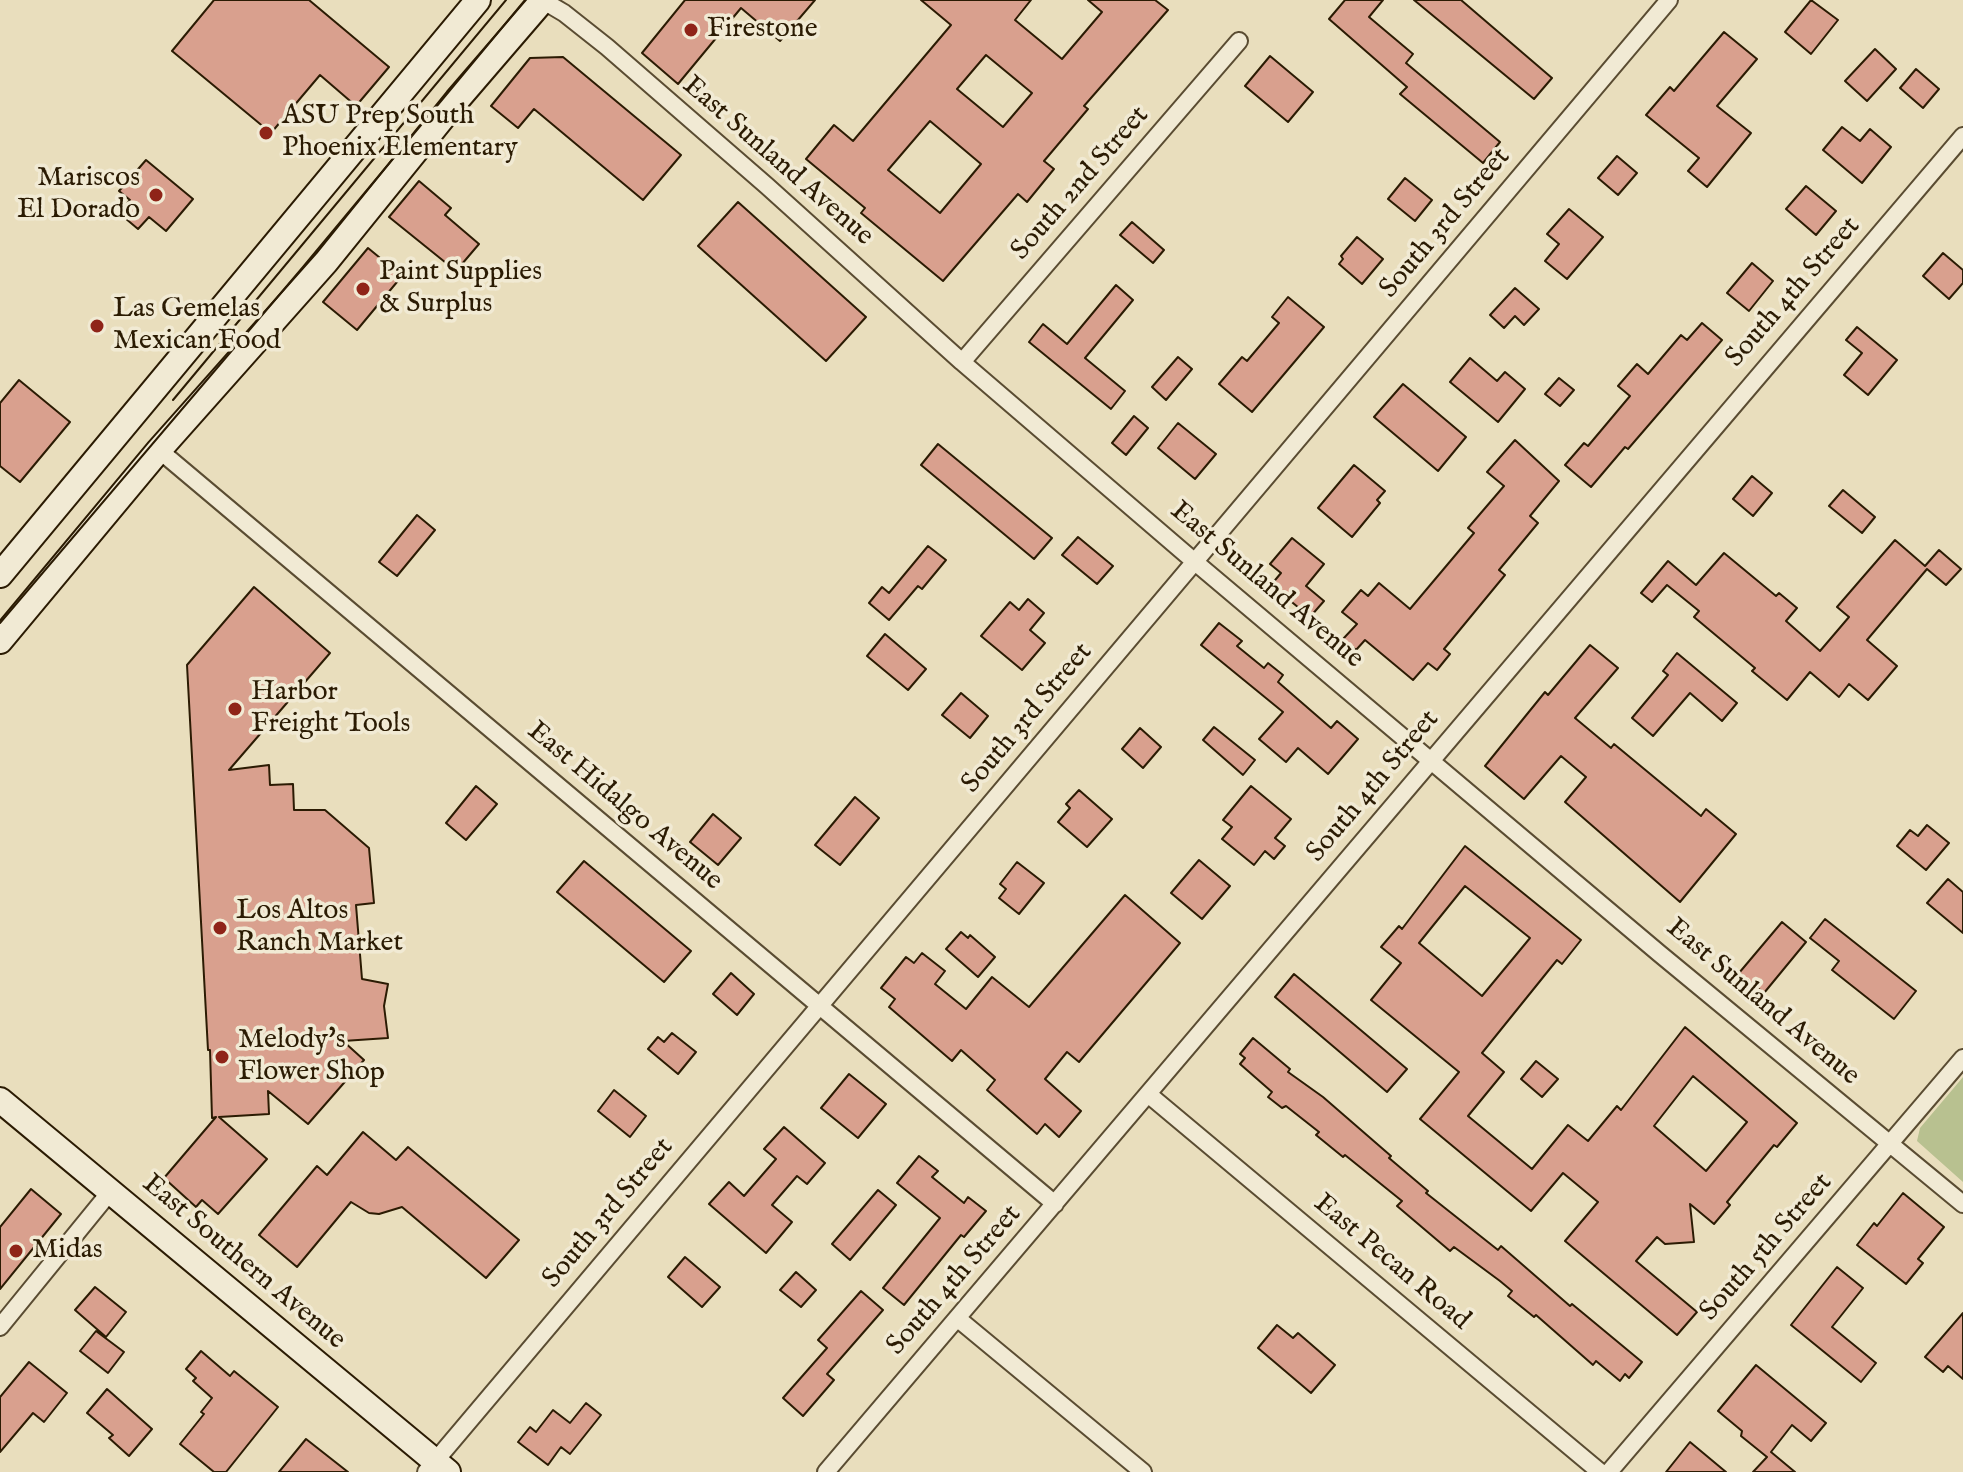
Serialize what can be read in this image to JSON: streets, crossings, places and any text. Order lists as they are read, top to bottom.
{
  "streets": {
    "main road": ["East Southern Avenue"],
    "street": [
      "East Sunland Avenue",
      "South 2nd Street",
      "South 3rd Street",
      "South 4th Street",
      "East Hidalgo Avenue",
      "South 5th Street",
      "East Pecan Road"
    ]
  },
  "crossings": [
    ["East Sunland Avenue", "South 2nd Street"],
    ["East Sunland Avenue", "South 3rd Street"],
    ["East Sunland Avenue", "South 4th Street"],
    ["East Sunland Avenue", "South 5th Street"],
    ["South 3rd Street", "East Hidalgo Avenue"],
    ["South 3rd Street", "East Southern Avenue"],
    ["South 4th Street", "East Hidalgo Avenue"],
    ["South 4th Street", "East Pecan Road"]
  ],
  "places": [
    "Firestone",
    "ASU Prep South Phoenix Elementary",
    "Mariscos El Dorado",
    "Paint Supplies & Surplus",
    "Las Gemelas Mexican Food",
    "Harbor Freight Tools",
    "Los Altos Ranch Market",
    "Melody's Flower Shop",
    "Midas"
  ]
}
